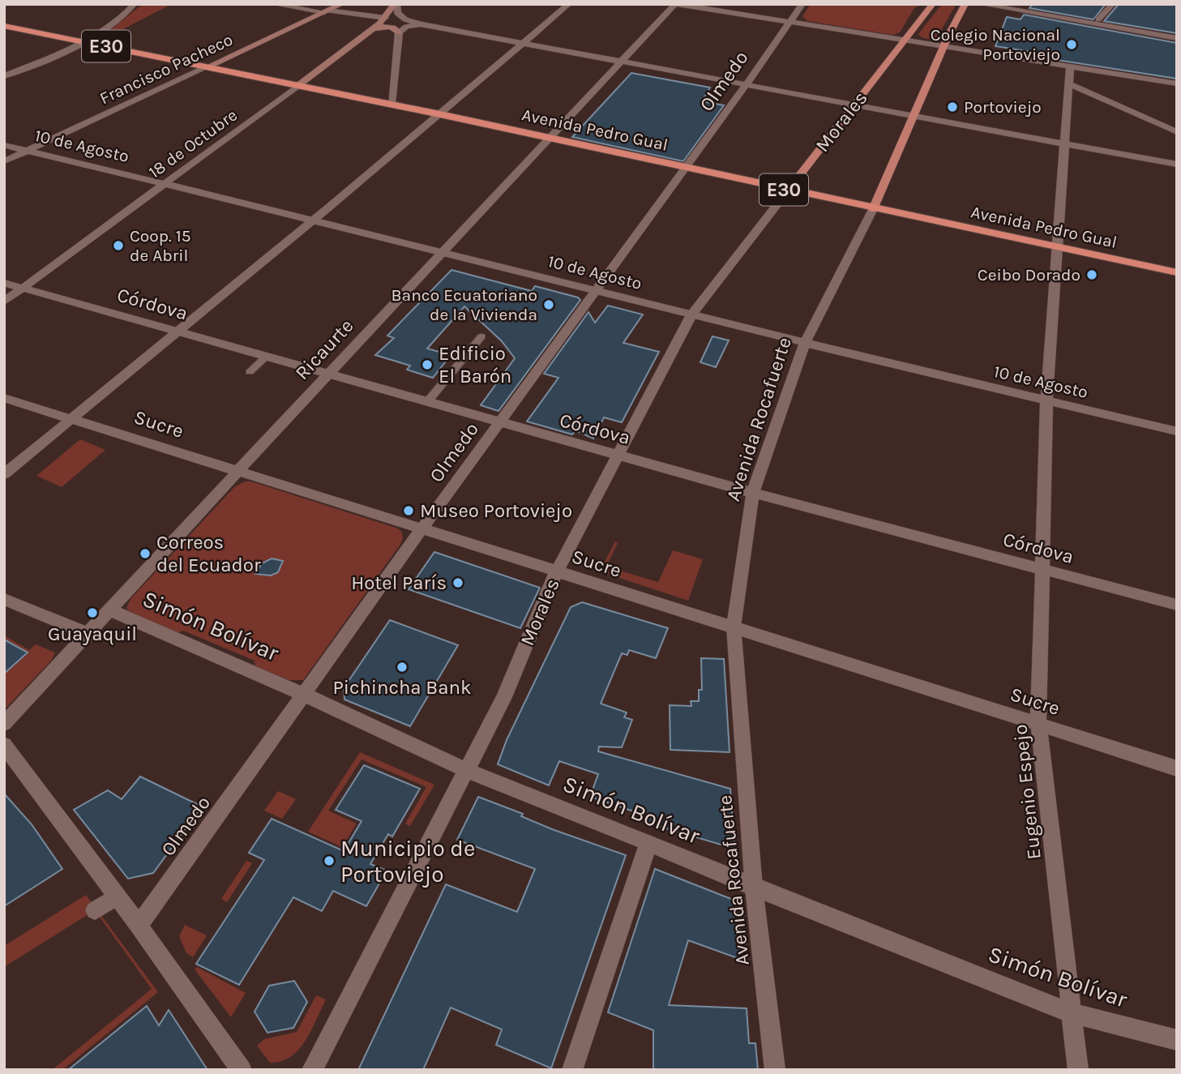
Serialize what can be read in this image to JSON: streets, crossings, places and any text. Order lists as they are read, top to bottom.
{
  "streets": {
    "highway": ["E30", "Avenida Pedro Gual"],
    "main road": [
      "Francisco Pacheco",
      "Morales",
      "18 de Octubre",
      "Avenida Rocafuerte"
    ],
    "street": [
      "Olmedo",
      "10 de Agosto",
      "Córdova",
      "Ricaurte",
      "Sucre",
      "Simón Bolívar",
      "Eugenio Espejo"
    ]
  },
  "crossings": [
    ["Francisco Pacheco", "Avenida Pedro Gual"],
    ["Francisco Pacheco", "10 de Agosto"],
    ["Olmedo", "Avenida Pedro Gual"],
    ["Olmedo", "10 de Agosto"],
    ["Olmedo", "Córdova"],
    ["Olmedo", "Sucre"],
    ["Olmedo", "Simón Bolívar"],
    ["Morales", "Avenida Pedro Gual"],
    ["Morales", "10 de Agosto"],
    ["Morales", "Córdova"],
    ["Morales", "Sucre"],
    ["Morales", "Simón Bolívar"],
    ["Avenida Pedro Gual", "18 de Octubre"],
    ["Avenida Pedro Gual", "Ricaurte"],
    ["Avenida Pedro Gual", "Avenida Rocafuerte"],
    ["Avenida Pedro Gual", "Eugenio Espejo"],
    ["18 de Octubre", "10 de Agosto"],
    ["18 de Octubre", "Córdova"],
    ["10 de Agosto", "Ricaurte"],
    ["10 de Agosto", "Avenida Rocafuerte"],
    ["10 de Agosto", "Eugenio Espejo"],
    ["Córdova", "Ricaurte"],
    ["Córdova", "Avenida Rocafuerte"],
    ["Córdova", "Eugenio Espejo"],
    ["Ricaurte", "Sucre"],
    ["Ricaurte", "Simón Bolívar"],
    ["Avenida Rocafuerte", "Sucre"],
    ["Avenida Rocafuerte", "Simón Bolívar"],
    ["Sucre", "Eugenio Espejo"],
    ["Simón Bolívar", "Eugenio Espejo"]
  ],
  "places": [
    "Colegio Nacional Portoviejo",
    "Portoviejo",
    "Coop. 15 de Abril",
    "Ceibo Dorado",
    "Banco Ecuatoriano de la Vivienda",
    "Edificio El Barón",
    "Museo Portoviejo",
    "Correos del Ecuador",
    "Hotel París",
    "Guayaquil",
    "Pichincha Bank",
    "Municipio de Portoviejo"
  ]
}
